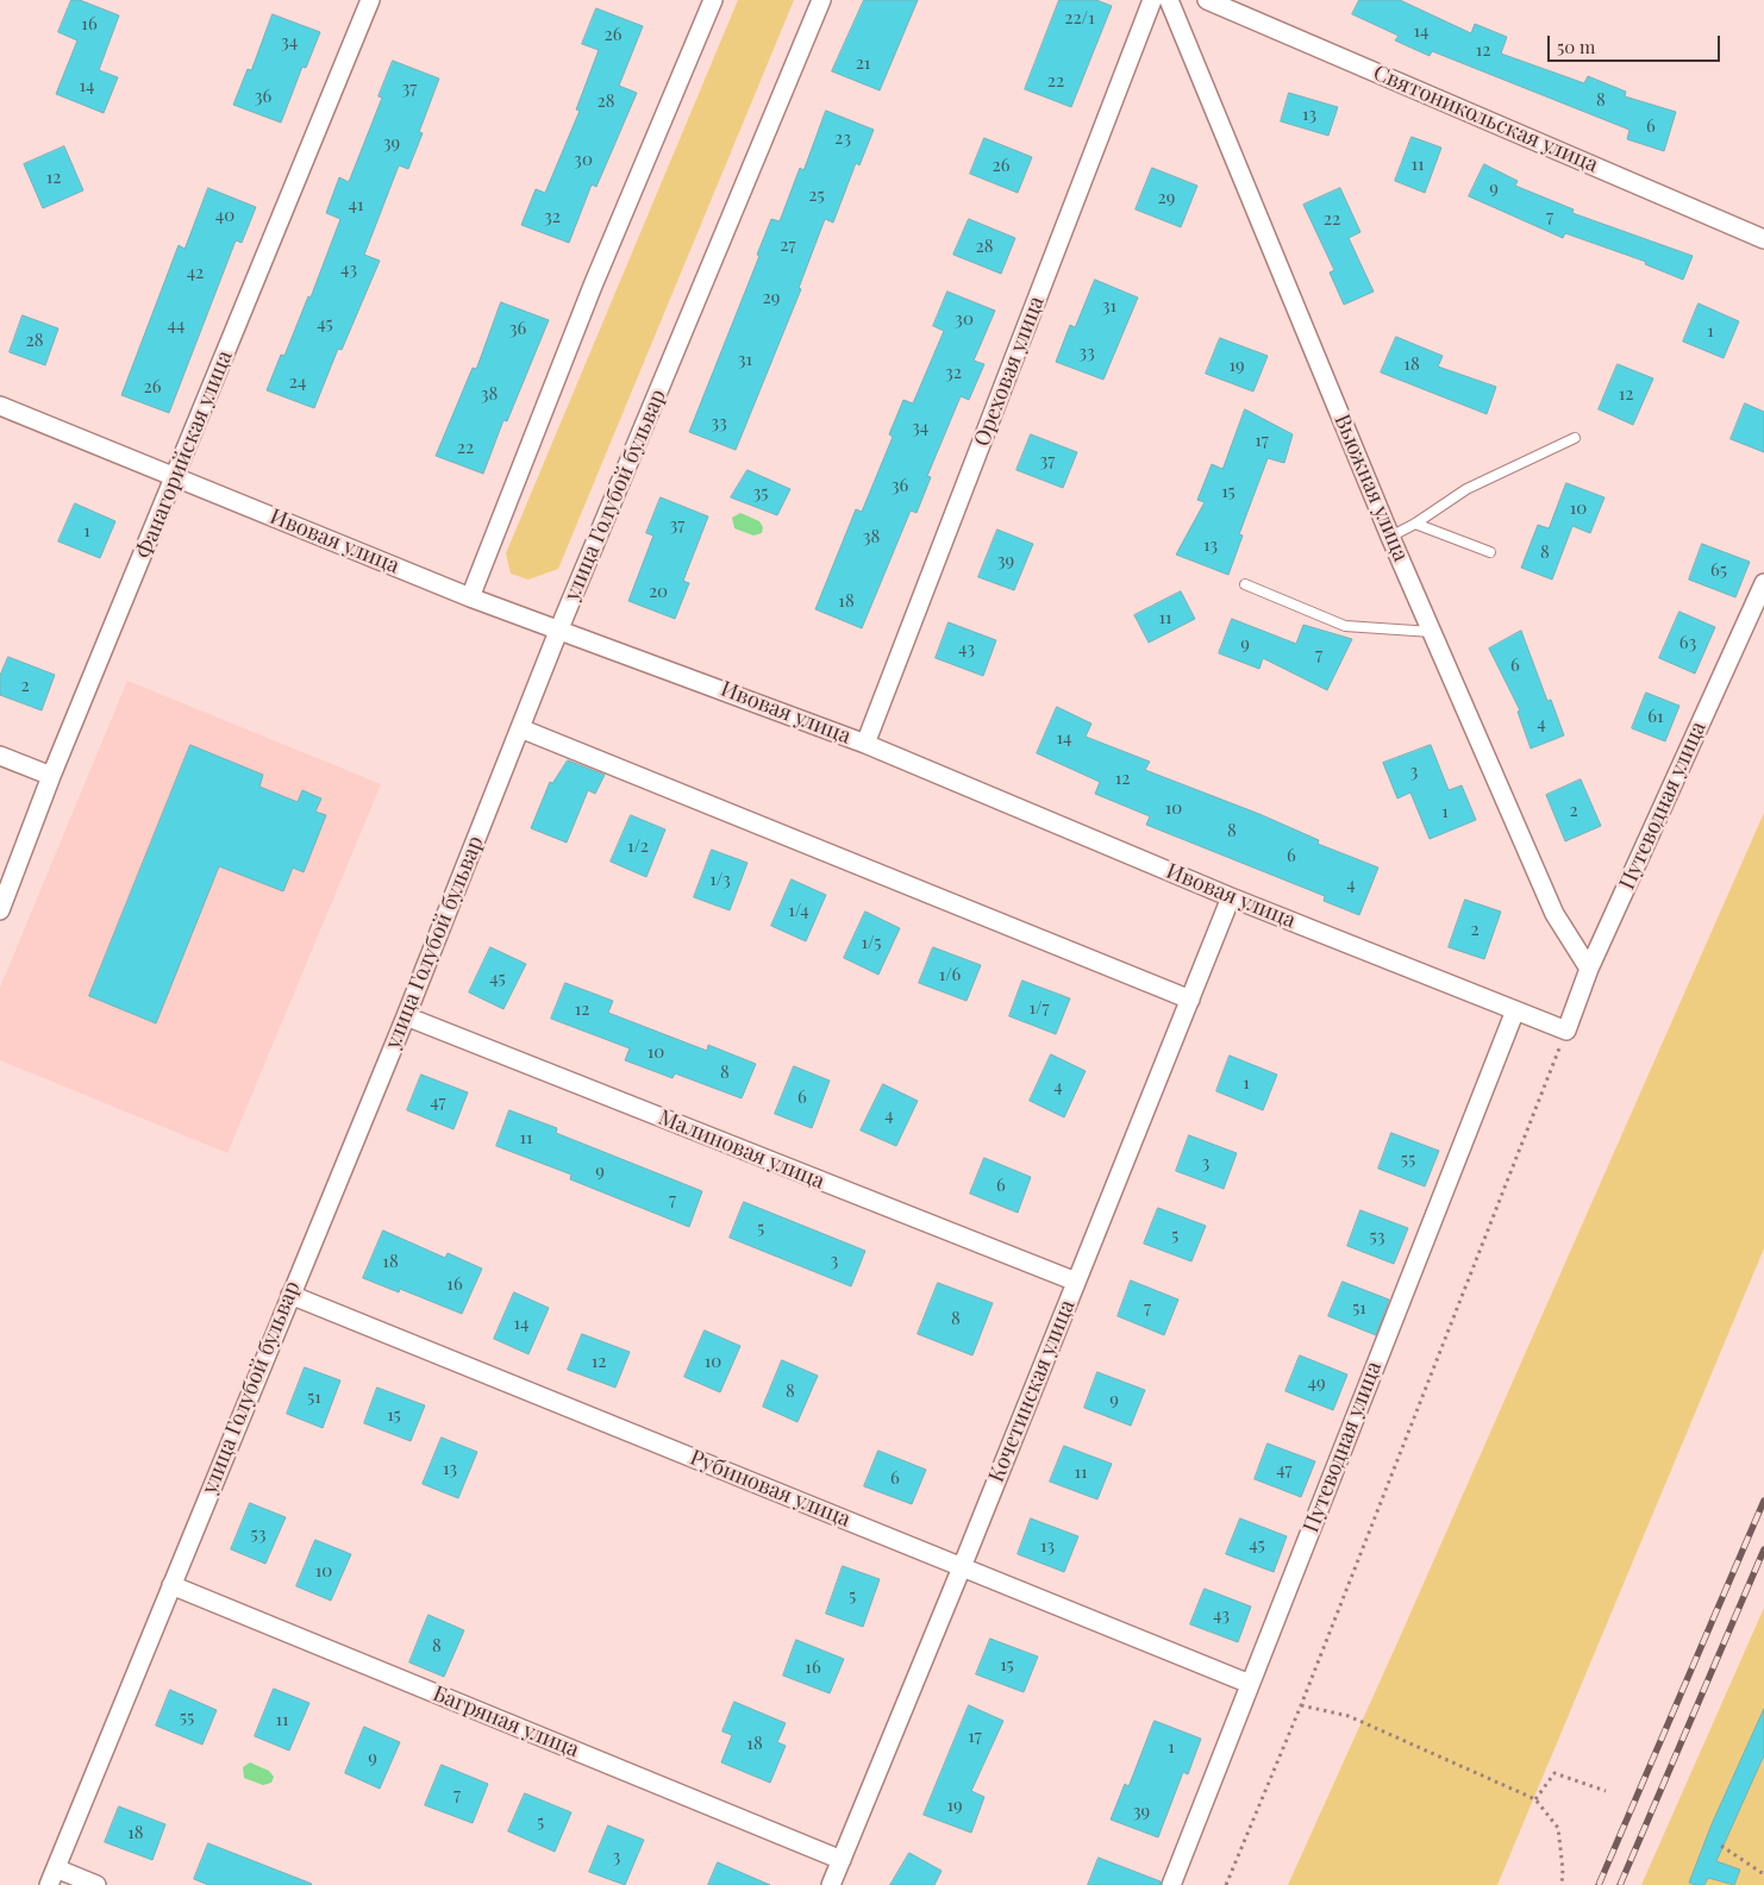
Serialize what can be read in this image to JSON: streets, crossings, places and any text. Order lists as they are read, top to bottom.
{
  "streets": {
    "street": [
      "Святоникольская улица",
      "Ореховая улица",
      "Фанагорийская улица",
      "Вьюжная улица",
      "улица Голубой бульвар",
      "Ивовая улица",
      "Путеводная улица",
      "Малиновая улица",
      "Кочетинская улица",
      "Рубиновая улица",
      "Багряная улица"
    ]
  },
  "crossings": [
    ["Ореховая улица", "Ивовая улица"],
    ["Фанагорийская улица", "Ивовая улица"],
    ["Вьюжная улица", "Путеводная улица"],
    ["улица Голубой бульвар", "Ивовая улица"],
    ["улица Голубой бульвар", "Малиновая улица"],
    ["улица Голубой бульвар", "Рубиновая улица"],
    ["улица Голубой бульвар", "Багряная улица"],
    ["Ивовая улица", "Путеводная улица"],
    ["Ивовая улица", "Кочетинская улица"],
    ["Путеводная улица", "Рубиновая улица"],
    ["Малиновая улица", "Кочетинская улица"],
    ["Кочетинская улица", "Рубиновая улица"],
    ["Кочетинская улица", "Багряная улица"]
  ],
  "house_numbers": [
    "22/1",
    "16",
    "14",
    "26",
    "34",
    "12",
    "21",
    "22",
    "14",
    "37",
    "36",
    "8",
    "28",
    "13",
    "6",
    "23",
    "39",
    "30",
    "11",
    "26",
    "12",
    "9",
    "25",
    "29",
    "41",
    "40",
    "32",
    "7",
    "22",
    "27",
    "28",
    "43",
    "42",
    "29",
    "31",
    "30",
    "45",
    "44",
    "36",
    "1",
    "28",
    "33",
    "31",
    "18",
    "19",
    "32",
    "24",
    "26",
    "38",
    "12",
    "33",
    "34",
    "17",
    "22",
    "37",
    "36",
    "15",
    "35",
    "10",
    "37",
    "1",
    "38",
    "13",
    "8",
    "39",
    "65",
    "20",
    "18",
    "11",
    "63",
    "9",
    "43",
    "7",
    "6",
    "2",
    "61",
    "4",
    "14",
    "3",
    "12",
    "10",
    "2",
    "1",
    "8",
    "1/2",
    "6",
    "1/3",
    "4",
    "1/4",
    "2",
    "1/5",
    "1/6",
    "45",
    "1/7",
    "12",
    "10",
    "8",
    "1",
    "4",
    "6",
    "47",
    "4",
    "11",
    "55",
    "3",
    "9",
    "6",
    "7",
    "5",
    "5",
    "53",
    "3",
    "18",
    "16",
    "7",
    "51",
    "8",
    "14",
    "12",
    "10",
    "49",
    "8",
    "51",
    "9",
    "15",
    "13",
    "47",
    "11",
    "6",
    "53",
    "45",
    "13",
    "10",
    "5",
    "43",
    "8",
    "15",
    "16",
    "55",
    "11",
    "17",
    "18",
    "1",
    "9",
    "7",
    "19",
    "39",
    "5",
    "18",
    "3"
  ],
  "scale_bar": "50 m"
}
